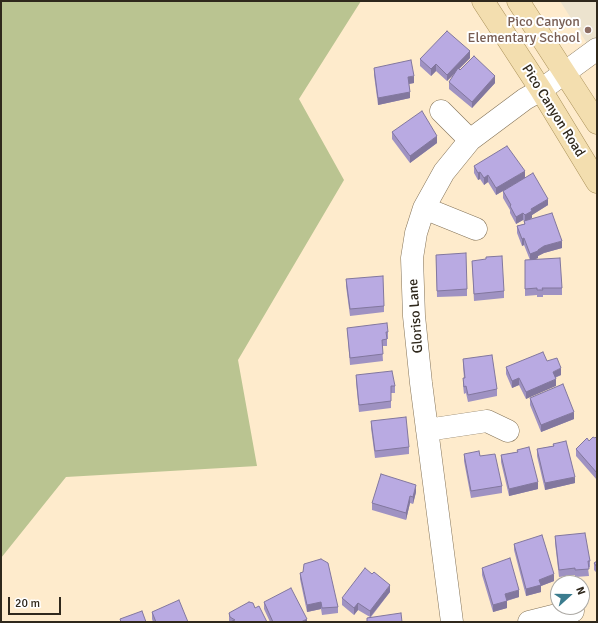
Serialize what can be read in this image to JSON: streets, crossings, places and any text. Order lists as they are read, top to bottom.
{
  "streets": {
    "main road": ["Pico Canyon Road"],
    "street": ["Gloriso Lane"]
  },
  "crossings": [
    ["Pico Canyon Road", "Gloriso Lane"]
  ],
  "places": ["Pico Canyon Elementary School"],
  "scale_bar": "20 m",
  "north": "right"
}
